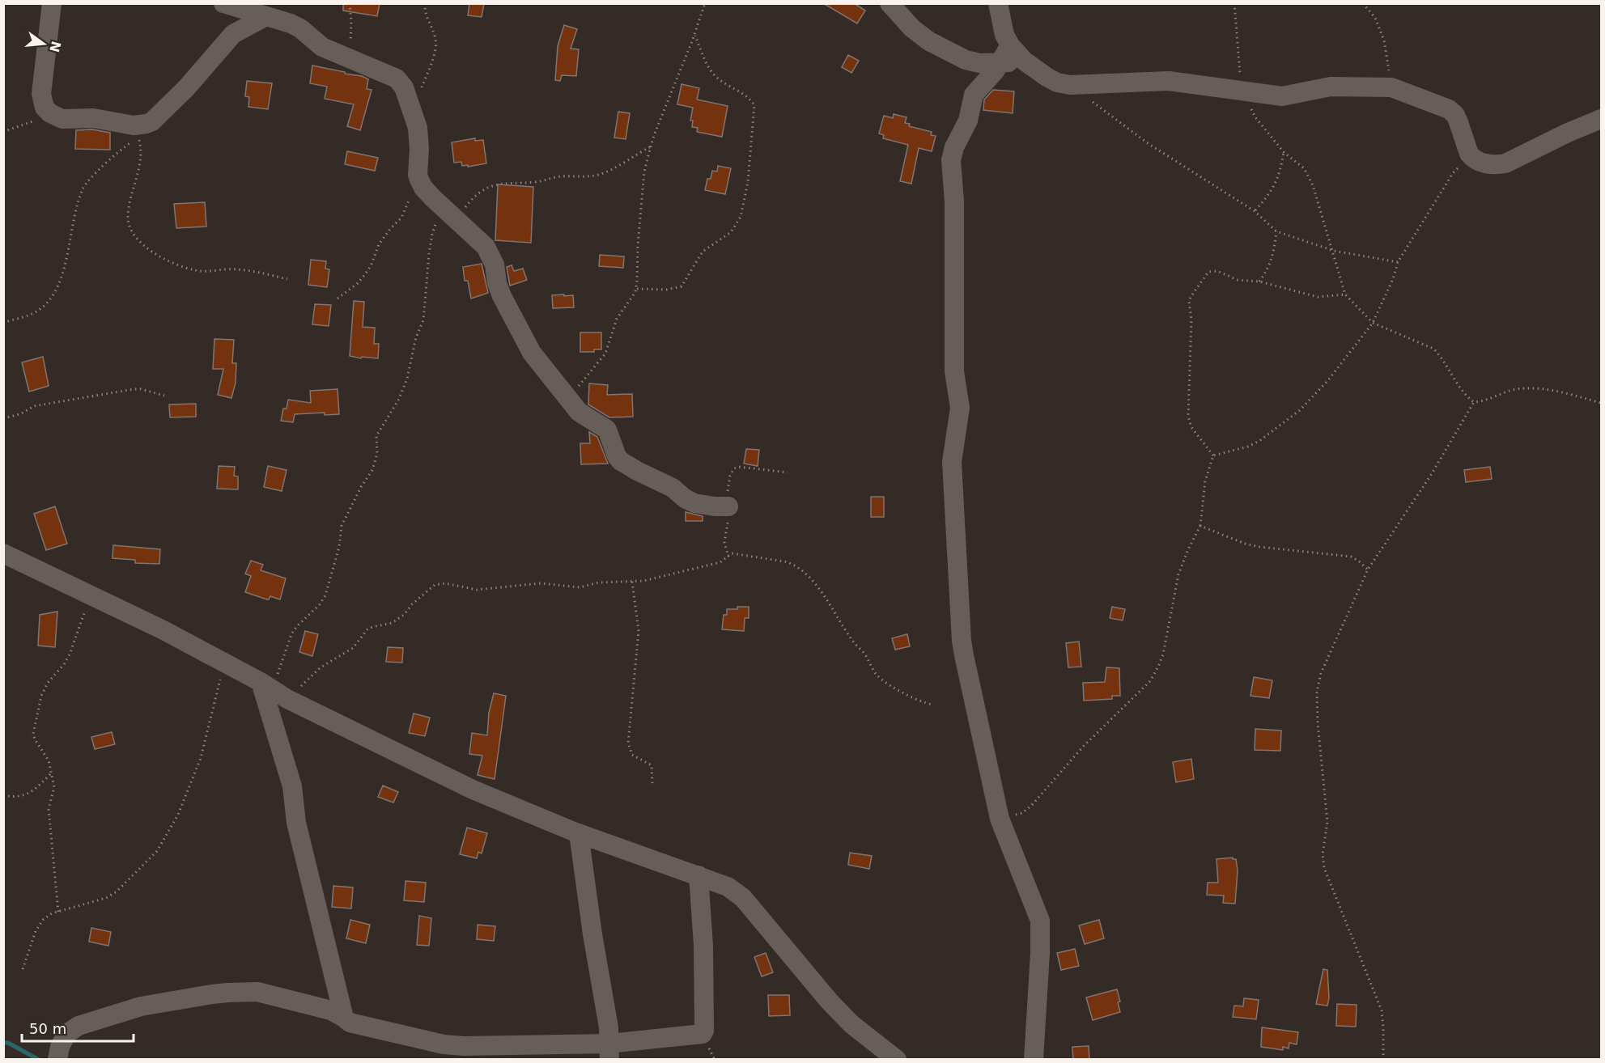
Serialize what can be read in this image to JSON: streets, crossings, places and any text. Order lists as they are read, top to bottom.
{
  "scale_bar": "50 m",
  "north": "right"
}
